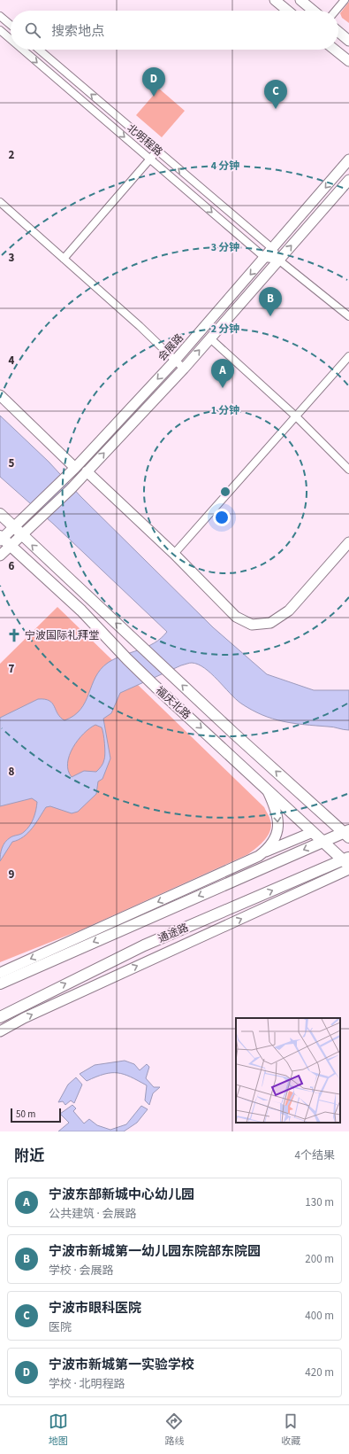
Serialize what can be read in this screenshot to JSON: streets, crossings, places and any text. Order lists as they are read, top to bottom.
{
  "streets": {
    "main road": ["福庆北路", "通途路"],
    "street": ["北明程路", "会展路"]
  },
  "crossings": [
    ["北明程路", "会展路"],
    ["会展路", "福庆北路"],
    ["福庆北路", "通途路"]
  ],
  "places": {
    "church": ["宁波国际礼拜堂"]
  },
  "scale_bar": "50 m",
  "page": {
    "search": "搜索地点",
    "pins": [
      "D",
      "C",
      "B",
      "A"
    ],
    "scale": "50 m",
    "heading": ["附近", "4个结果"],
    "list": [
      {
        "mark": "A",
        "name": "宁波东部新城中心幼儿园",
        "note": "公共建筑 · 会展路",
        "value": "130 m"
      },
      {
        "mark": "B",
        "name": "宁波市新城第一幼儿园东院部东院园",
        "note": "学校 · 会展路",
        "value": "200 m"
      },
      {
        "mark": "C",
        "name": "宁波市眼科医院",
        "note": "医院",
        "value": "400 m"
      },
      {
        "mark": "D",
        "name": "宁波市新城第一实验学校",
        "note": "学校 · 北明程路",
        "value": "420 m"
      }
    ],
    "nav": ["地图", "路线", "收藏"]
  },
  "grid": {
    "rows": [
      "2",
      "3",
      "4",
      "5",
      "6",
      "7",
      "8",
      "9"
    ]
  },
  "rings": [
    "4 分钟",
    "3 分钟",
    "2 分钟",
    "1 分钟"
  ]
}
